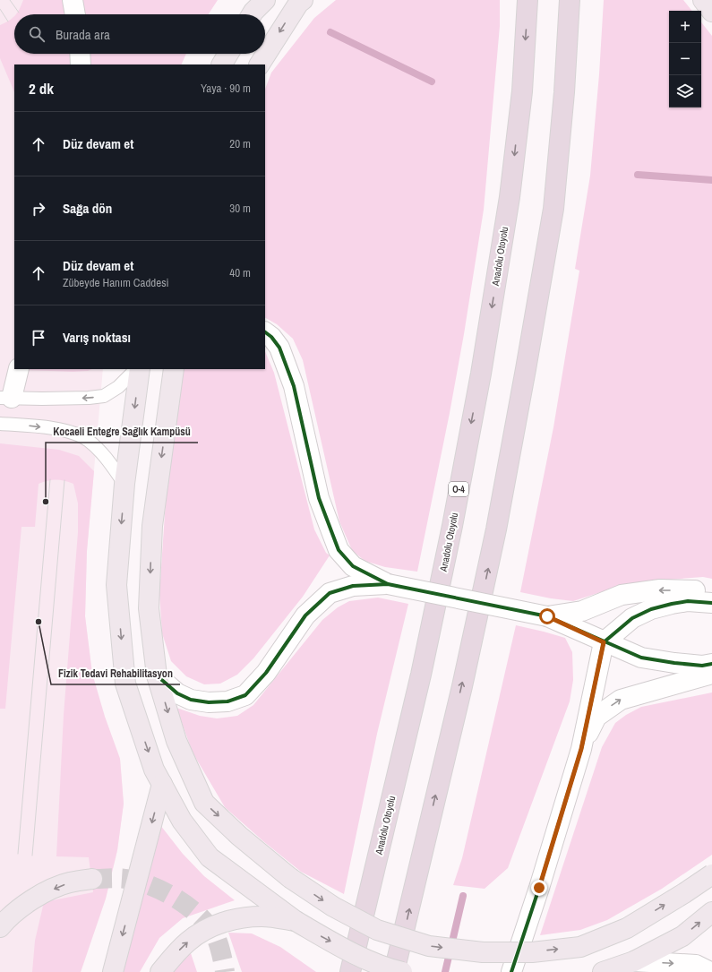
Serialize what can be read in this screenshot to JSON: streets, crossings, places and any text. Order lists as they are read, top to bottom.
{
  "streets": {
    "highway": ["Anadolu Otoyolu", "O-4"]
  },
  "places": ["Kocaeli Entegre Sağlık Kampüsü", "Fizik Tedavi Rehabilitasyon"],
  "page": {
    "map_buttons": ["+", "−"],
    "search": "Burada ara",
    "heading": ["2 dk", "Yaya · 90 m"],
    "list": [
      ["Düz devam et", "20 m"],
      ["Sağa dön", "30 m"],
      ["Düz devam et", "Zübeyde Hanım Caddesi", "40 m"],
      "Varış noktası"
    ]
  }
}
